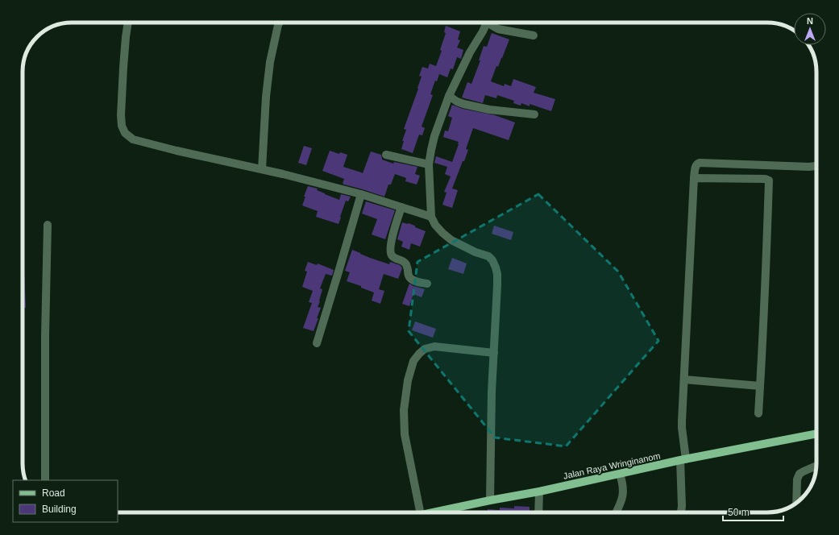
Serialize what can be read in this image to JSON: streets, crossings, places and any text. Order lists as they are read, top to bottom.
{
  "streets": {
    "main road": ["Jalan Raya Wringinanom"]
  },
  "legend": ["Road", "Building"],
  "scale_bar": "50 m",
  "north": "top"
}
